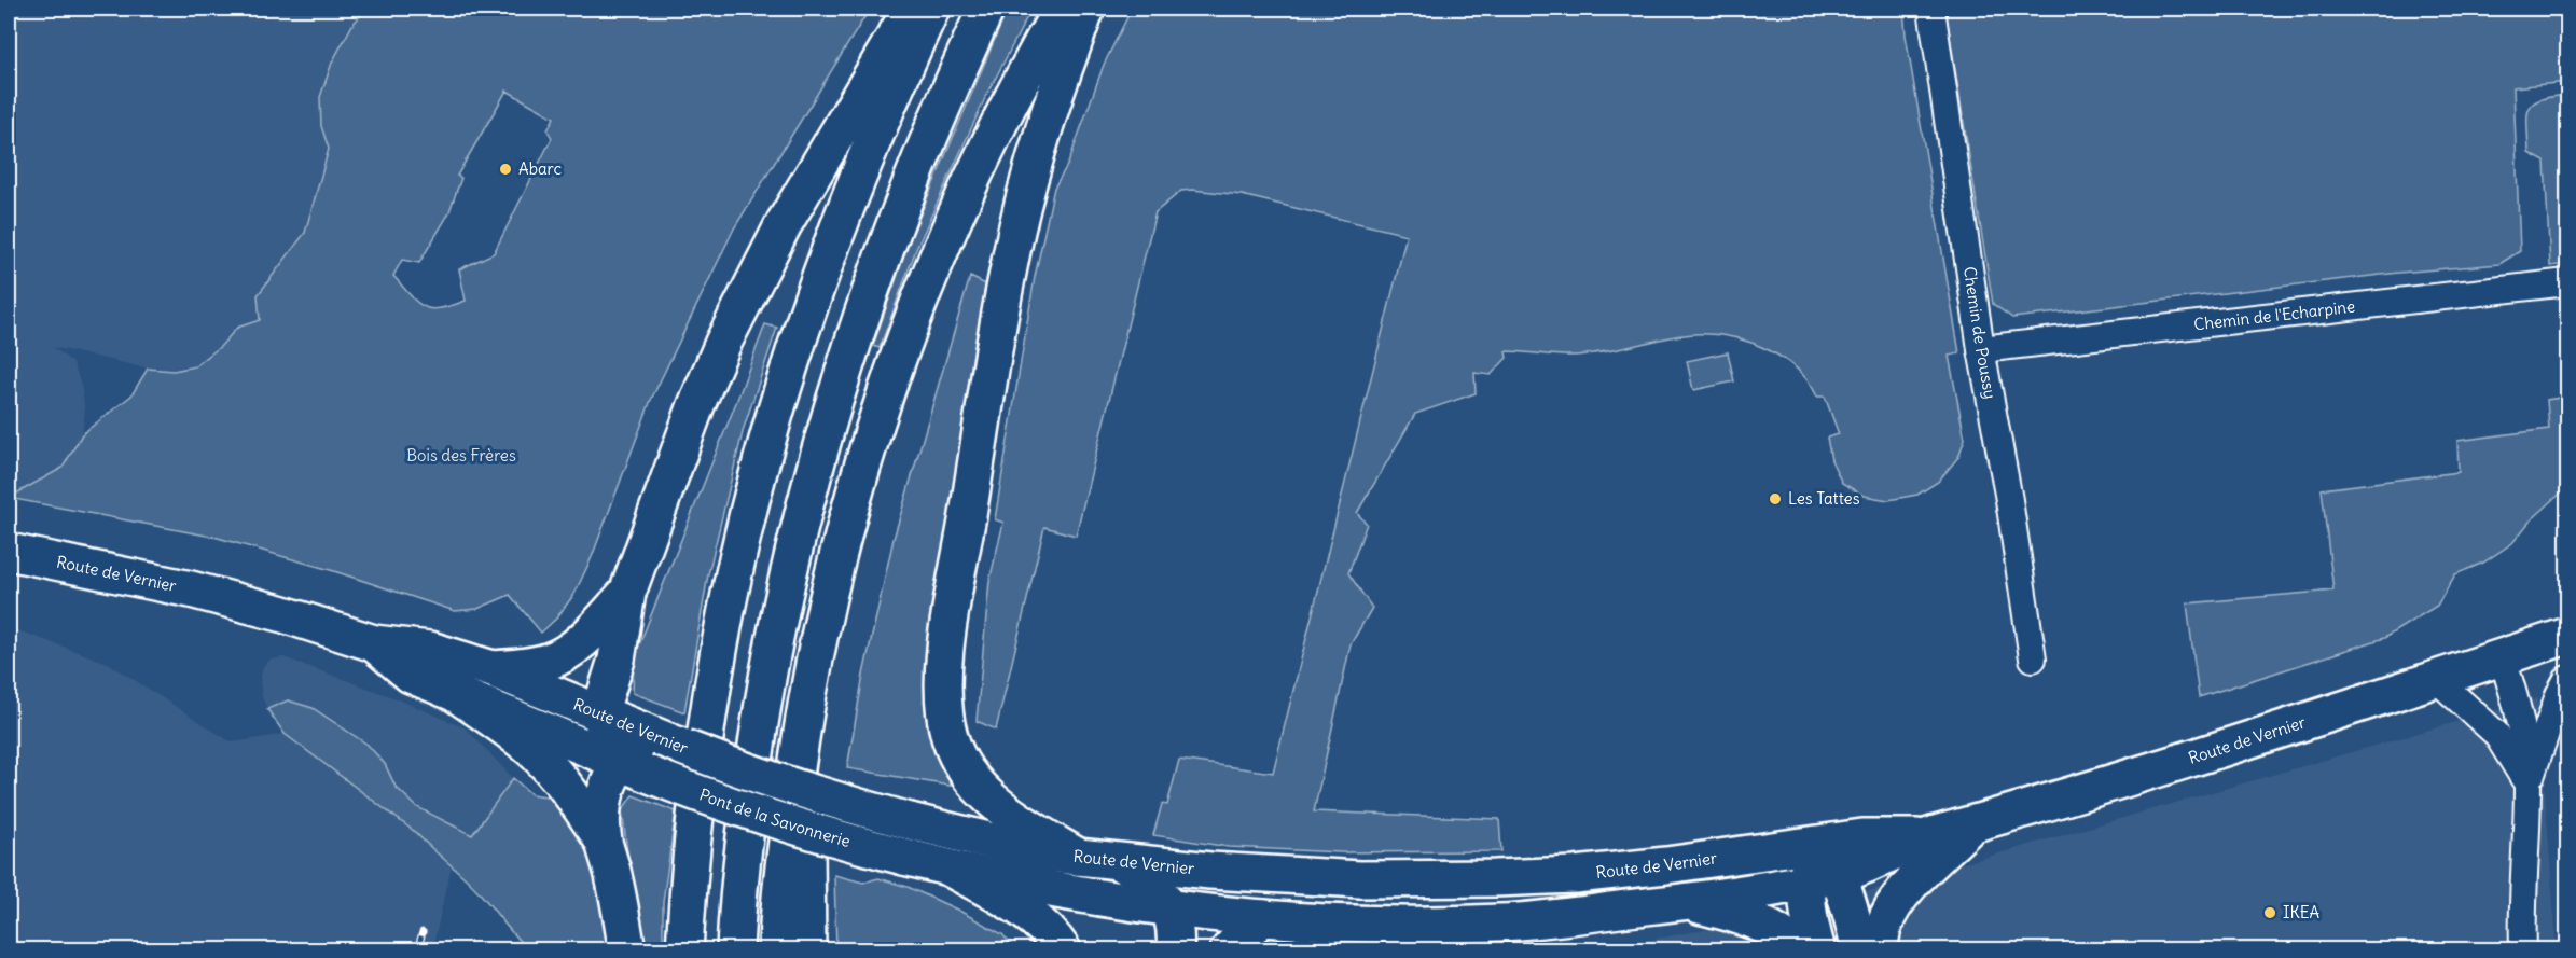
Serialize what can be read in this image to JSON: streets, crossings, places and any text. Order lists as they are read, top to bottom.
{
  "streets": {
    "main road": ["Route de Vernier", "Pont de la Savonnerie"],
    "street": ["Chemin de l'Echarpine", "Chemin de Poussy"]
  },
  "crossings": [
    ["Chemin de l'Echarpine", "Chemin de Poussy"],
    ["Route de Vernier", "Pont de la Savonnerie"]
  ],
  "parks": ["Bois des Frères"],
  "places": ["Abarc", "Les Tattes", "IKEA"]
}
